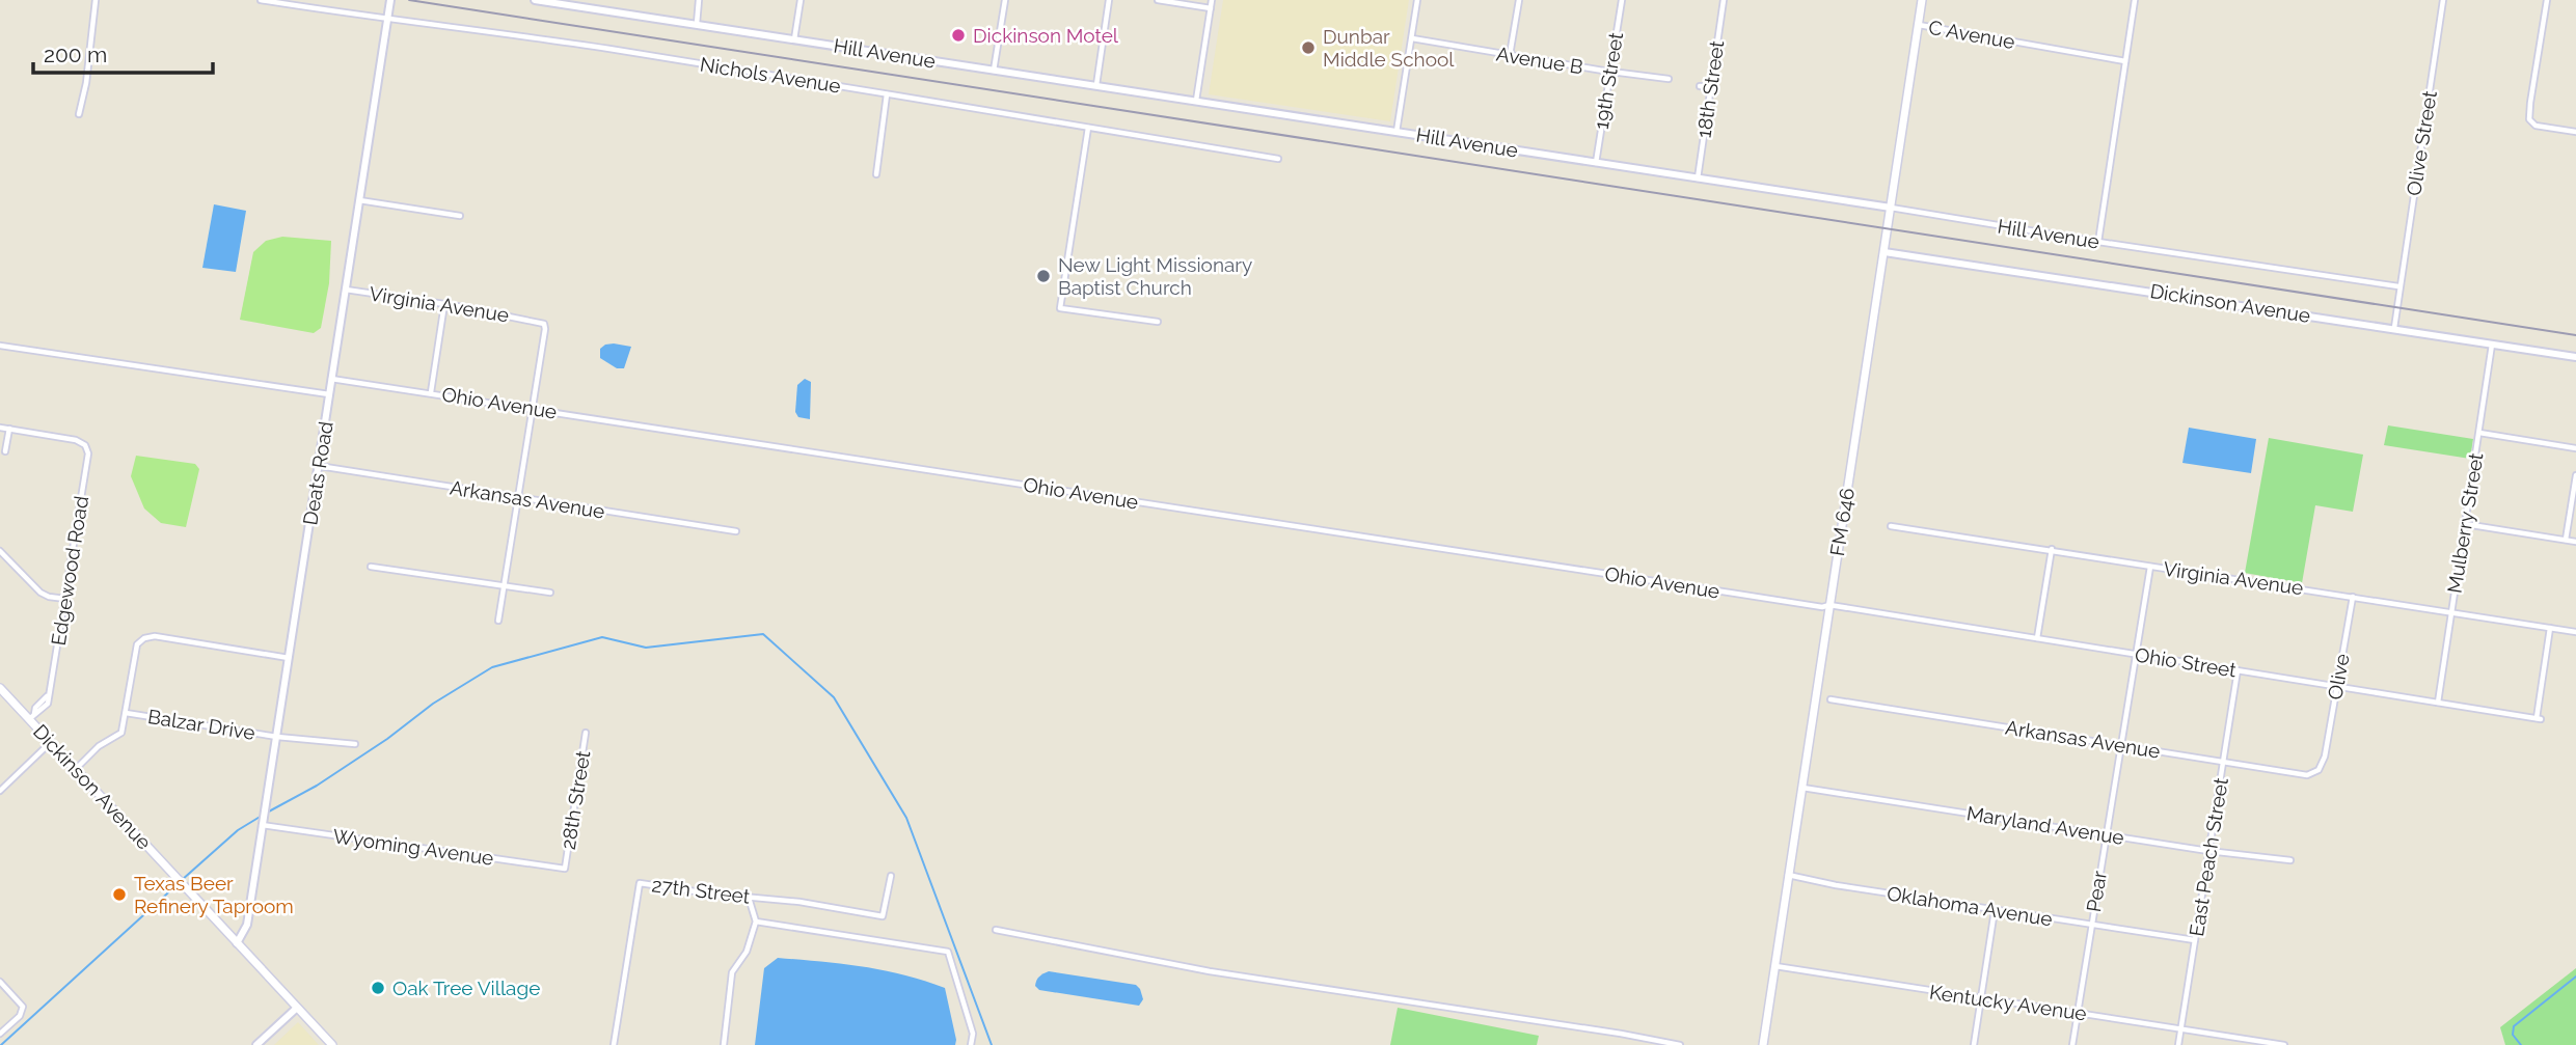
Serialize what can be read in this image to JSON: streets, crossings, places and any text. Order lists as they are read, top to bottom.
{
  "streets": {
    "main road": ["Dickinson Avenue", "FM 646"],
    "street": [
      "C Avenue",
      "Hill Avenue",
      "Avenue B",
      "Nichols Avenue",
      "19th Street",
      "18th Street",
      "Olive Street",
      "Virginia Avenue",
      "Ohio Avenue",
      "Deats Road",
      "Arkansas Avenue",
      "Mulberry Street",
      "Edgewood Road",
      "Ohio Street",
      "Olive",
      "Balzar Drive",
      "28th Street",
      "Maryland Avenue",
      "Wyoming Avenue",
      "East Peach Street",
      "27th Street",
      "Pear",
      "Oklahoma Avenue",
      "Kentucky Avenue"
    ]
  },
  "crossings": [
    ["C Avenue", "FM 646"],
    ["Hill Avenue", "19th Street"],
    ["Hill Avenue", "18th Street"],
    ["Hill Avenue", "Olive Street"],
    ["Hill Avenue", "FM 646"],
    ["Avenue B", "19th Street"],
    ["Nichols Avenue", "Deats Road"],
    ["Olive Street", "Dickinson Avenue"],
    ["Dickinson Avenue", "Deats Road"],
    ["Dickinson Avenue", "FM 646"],
    ["Dickinson Avenue", "Mulberry Street"],
    ["Dickinson Avenue", "Edgewood Road"],
    ["Virginia Avenue", "Ohio Avenue"],
    ["Virginia Avenue", "Deats Road"],
    ["Virginia Avenue", "Mulberry Street"],
    ["Virginia Avenue", "Ohio Street"],
    ["Virginia Avenue", "Olive"],
    ["Virginia Avenue", "Pear"],
    ["Ohio Avenue", "Deats Road"],
    ["Ohio Avenue", "FM 646"],
    ["Ohio Avenue", "Ohio Street"],
    ["Deats Road", "Arkansas Avenue"],
    ["Deats Road", "Balzar Drive"],
    ["Deats Road", "Wyoming Avenue"],
    ["Arkansas Avenue", "Olive"],
    ["Arkansas Avenue", "East Peach Street"],
    ["Arkansas Avenue", "Pear"],
    ["FM 646", "Ohio Street"],
    ["FM 646", "Maryland Avenue"],
    ["FM 646", "Oklahoma Avenue"],
    ["FM 646", "Kentucky Avenue"],
    ["Mulberry Street", "Ohio Street"],
    ["Ohio Street", "Olive"],
    ["Ohio Street", "East Peach Street"],
    ["Ohio Street", "Pear"],
    ["28th Street", "Wyoming Avenue"],
    ["Maryland Avenue", "East Peach Street"],
    ["Maryland Avenue", "Pear"],
    ["East Peach Street", "Oklahoma Avenue"],
    ["East Peach Street", "Kentucky Avenue"],
    ["Pear", "Oklahoma Avenue"],
    ["Pear", "Kentucky Avenue"]
  ],
  "places": [
    "Dickinson Motel",
    "Dunbar Middle School",
    "New Light Missionary Baptist Church",
    "Texas Beer Refinery Taproom",
    "Oak Tree Village"
  ],
  "scale_bar": "200 m"
}
